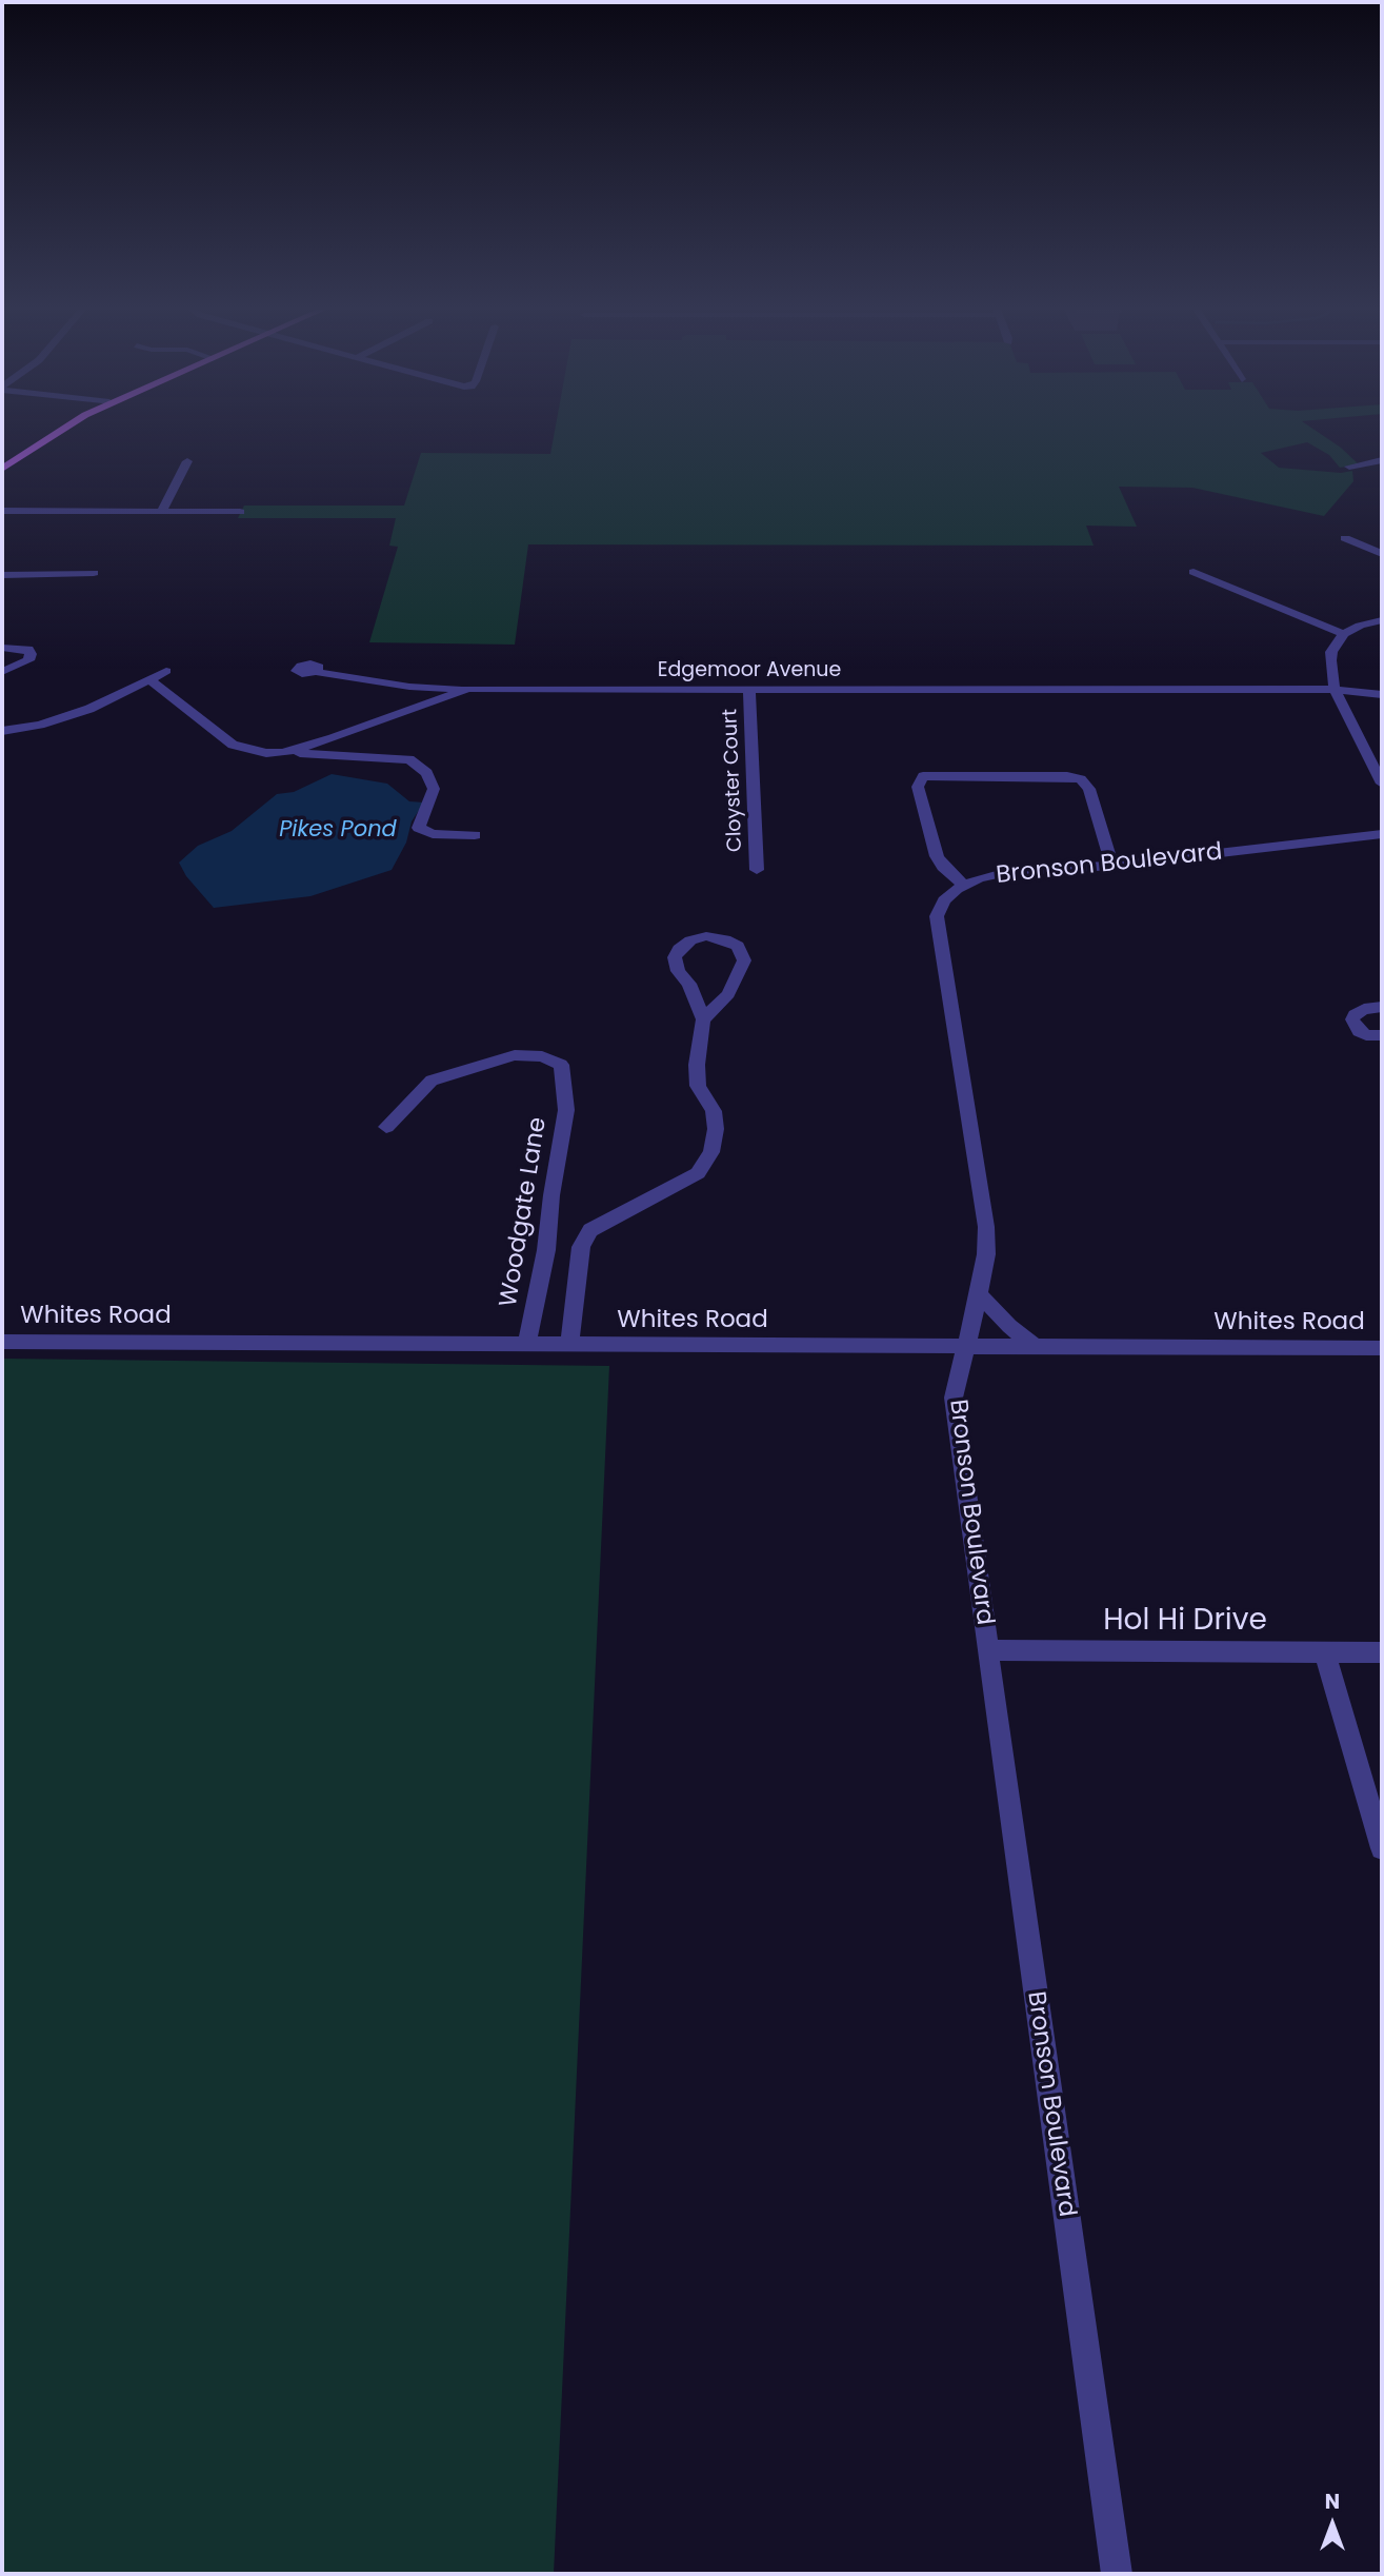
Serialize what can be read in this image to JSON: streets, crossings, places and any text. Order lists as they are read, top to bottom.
{
  "streets": {
    "street": [
      "Edgemoor Avenue",
      "Cloyster Court",
      "Bronson Boulevard",
      "Woodgate Lane",
      "Whites Road",
      "Hol Hi Drive"
    ]
  },
  "crossings": [
    ["Edgemoor Avenue", "Cloyster Court"],
    ["Bronson Boulevard", "Whites Road"],
    ["Bronson Boulevard", "Hol Hi Drive"],
    ["Woodgate Lane", "Whites Road"]
  ],
  "water": ["Pikes Pond"],
  "north": "top"
}
